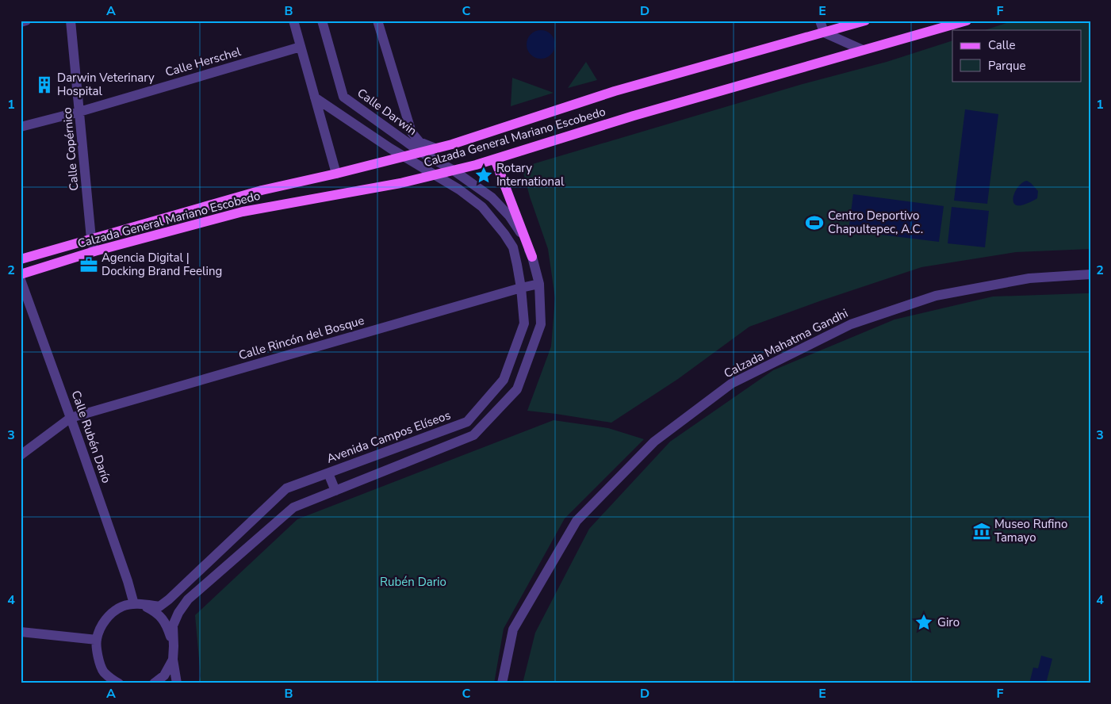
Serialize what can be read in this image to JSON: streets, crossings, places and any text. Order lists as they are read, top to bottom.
{
  "streets": {
    "main road": ["Calzada General Mariano Escobedo"],
    "street": [
      "Calle Herschel",
      "Calle Darwin",
      "Calle Copérnico",
      "Calle Rincón del Bosque",
      "Calzada Mahatma Gandhi",
      "Calle Rubén Darío",
      "Avenida Campos Elíseos"
    ]
  },
  "crossings": [
    ["Calle Herschel", "Calle Copérnico"],
    ["Calle Darwin", "Calzada General Mariano Escobedo"],
    ["Calzada General Mariano Escobedo", "Calle Copérnico"],
    ["Calzada General Mariano Escobedo", "Avenida Campos Elíseos"],
    ["Calle Rincón del Bosque", "Calle Rubén Darío"],
    ["Calle Rincón del Bosque", "Avenida Campos Elíseos"],
    ["Calle Rubén Darío", "Avenida Campos Elíseos"]
  ],
  "parks": ["Rubén Dario"],
  "places": {
    "building": ["Darwin Veterinary Hospital"],
    "place": ["Rotary International", "Giro"],
    "sports": ["Centro Deportivo Chapultepec, A.C."],
    "office": ["Agencia Digital | Docking Brand Feeling"],
    "museum": ["Museo Rufino Tamayo"]
  },
  "legend": ["Calle", "Parque"],
  "grid": {
    "columns": [
      "A",
      "B",
      "C",
      "D",
      "E",
      "F"
    ],
    "rows": [
      "1",
      "2",
      "3",
      "4"
    ]
  }
}
